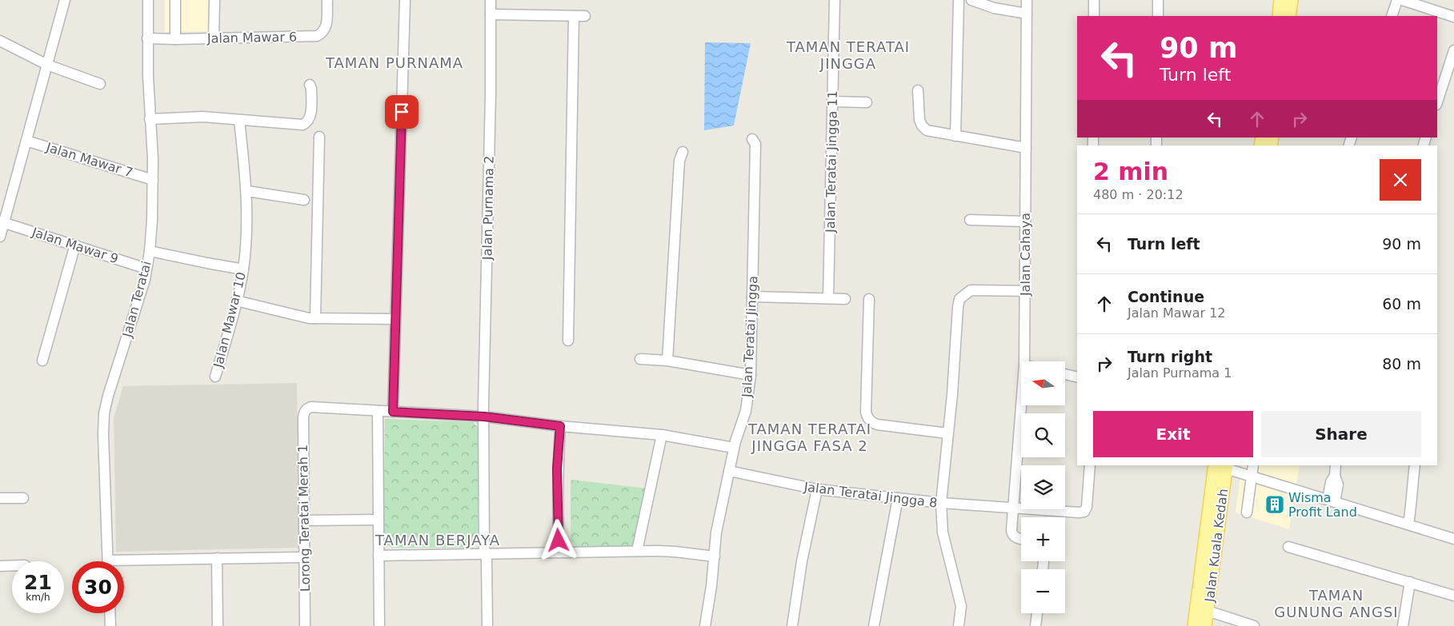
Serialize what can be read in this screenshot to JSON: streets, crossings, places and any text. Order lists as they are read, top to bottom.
{
  "streets": {
    "main road": ["Jalan Kuala Kedah"],
    "street": [
      "Jalan Mawar 6",
      "Jalan Mawar 7",
      "Jalan Teratai Jingga 11",
      "Jalan Purnama 2",
      "Jalan Mawar 9",
      "Jalan Cahaya",
      "Jalan Teratai",
      "Jalan Mawar 10",
      "Jalan Teratai Jingga",
      "Jalan Teratai Jingga 8",
      "Lorong Teratai Merah 1"
    ]
  },
  "crossings": [
    ["Jalan Mawar 6", "Jalan Teratai"],
    ["Jalan Mawar 7", "Jalan Teratai"],
    ["Jalan Mawar 9", "Jalan Teratai"],
    ["Jalan Cahaya", "Jalan Teratai Jingga 8"],
    ["Jalan Teratai Jingga", "Jalan Teratai Jingga 8"]
  ],
  "districts": [
    "TAMAN TERATAI JINGGA",
    "TAMAN PURNAMA",
    "TAMAN TERATAI JINGGA FASA 2",
    "TAMAN BERJAYA",
    "TAMAN GUNUNG ANGSI"
  ],
  "places": {
    "building": ["Wisma Profit Land"]
  },
  "north": "left",
  "page": {
    "turn": ["90 m", "Turn left"],
    "heading": ["2 min", "480 m · 20:12"],
    "list": [
      {
        "name": "Turn left",
        "value": "90 m"
      },
      {
        "name": "Continue",
        "note": "Jalan Mawar 12",
        "value": "60 m"
      },
      {
        "name": "Turn right",
        "note": "Jalan Purnama 1",
        "value": "80 m"
      }
    ],
    "map_buttons": ["+", "−"],
    "buttons": ["Exit", "Share"],
    "speed": "21 km/h",
    "limit": "30"
  }
}
